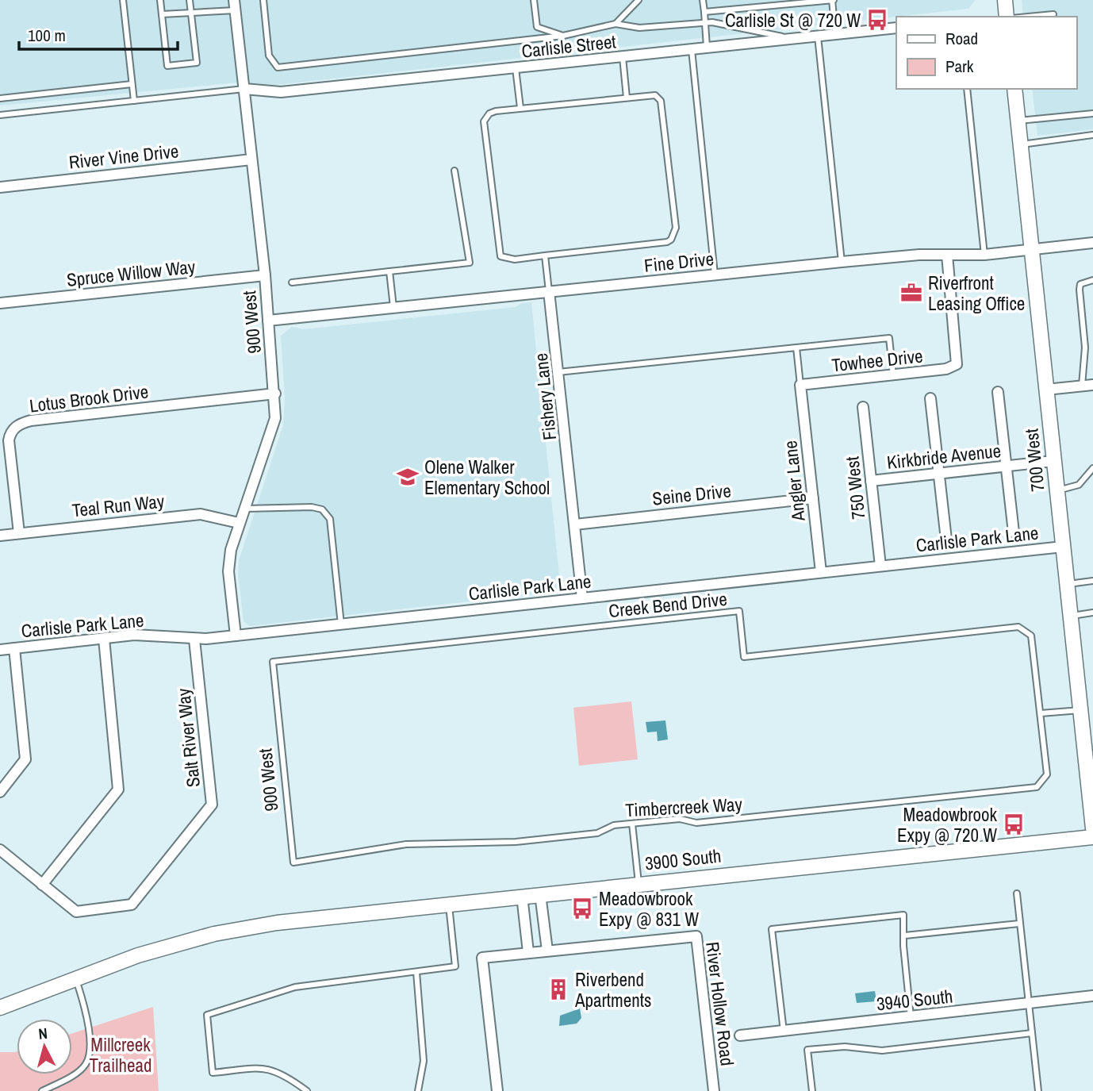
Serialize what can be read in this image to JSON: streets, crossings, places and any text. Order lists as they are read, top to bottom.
{
  "streets": {
    "main road": ["700 West", "3900 South"],
    "street": [
      "Carlisle Street",
      "River Vine Drive",
      "Fine Drive",
      "Spruce Willow Way",
      "900 West",
      "Towhee Drive",
      "Fishery Lane",
      "Lotus Brook Drive",
      "Kirkbride Avenue",
      "Angler Lane",
      "750 West",
      "Seine Drive",
      "Teal Run Way",
      "Carlisle Park Lane",
      "Salt River Way",
      "3940 South",
      "River Hollow Road"
    ],
    "lane": ["Creek Bend Drive", "Timbercreek Way"]
  },
  "crossings": [
    ["Carlisle Street", "900 West"],
    ["River Vine Drive", "900 West"],
    ["Fine Drive", "900 West"],
    ["Fine Drive", "Towhee Drive"],
    ["Fine Drive", "Fishery Lane"],
    ["Fine Drive", "700 West"],
    ["Spruce Willow Way", "900 West"],
    ["900 West", "Lotus Brook Drive"],
    ["900 West", "Teal Run Way"],
    ["900 West", "Carlisle Park Lane"],
    ["900 West", "Creek Bend Drive"],
    ["900 West", "Timbercreek Way"],
    ["Towhee Drive", "Angler Lane"],
    ["Fishery Lane", "Seine Drive"],
    ["Fishery Lane", "Carlisle Park Lane"],
    ["Lotus Brook Drive", "Teal Run Way"],
    ["Kirkbride Avenue", "700 West"],
    ["Kirkbride Avenue", "750 West"],
    ["700 West", "Carlisle Park Lane"],
    ["Angler Lane", "Seine Drive"],
    ["Angler Lane", "Carlisle Park Lane"],
    ["750 West", "Carlisle Park Lane"],
    ["Carlisle Park Lane", "Salt River Way"],
    ["Creek Bend Drive", "Timbercreek Way"]
  ],
  "parks": ["Millcreek Trailhead"],
  "places": {
    "bus stop": ["Carlisle St @ 720 W", "Meadowbrook Expy @ 720 W", "Meadowbrook Expy @ 831 W"],
    "office": ["Riverfront Leasing Office"],
    "school or university": ["Olene Walker Elementary School"],
    "building": ["Riverbend Apartments"]
  },
  "legend": ["Road", "Park"],
  "scale_bar": "100 m",
  "north": "top"
}
